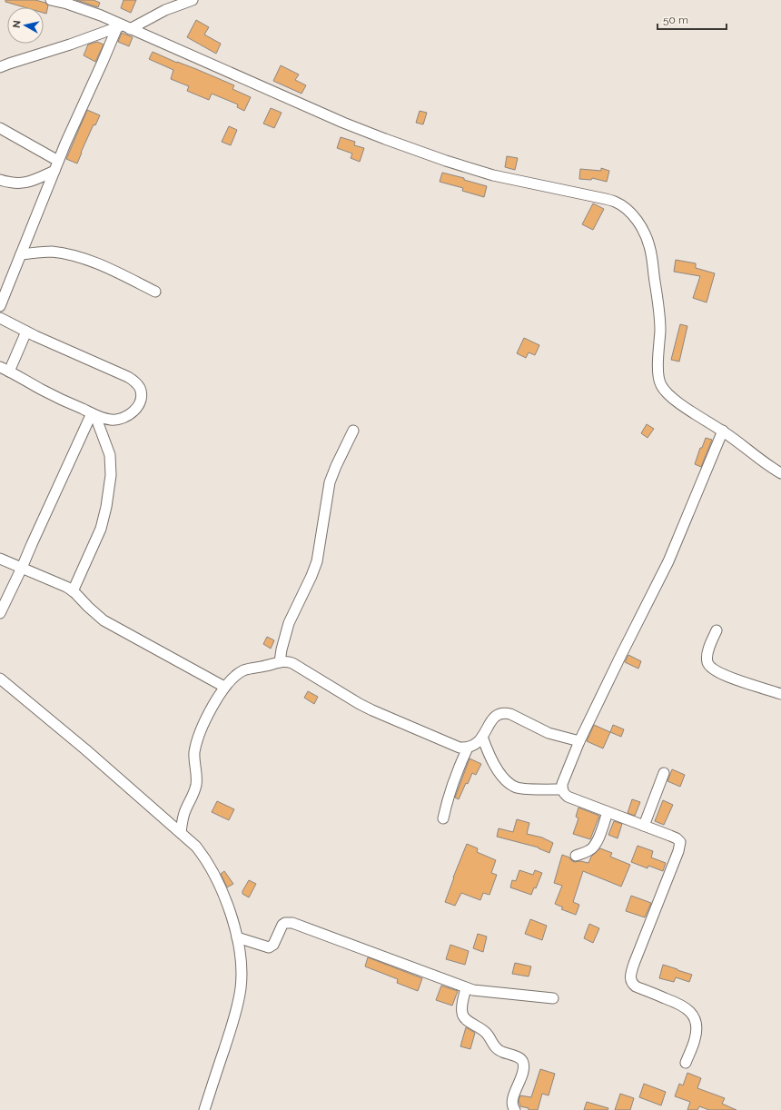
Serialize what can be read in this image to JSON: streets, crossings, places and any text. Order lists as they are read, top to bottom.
{
  "scale_bar": "50 m",
  "north": "left"
}
